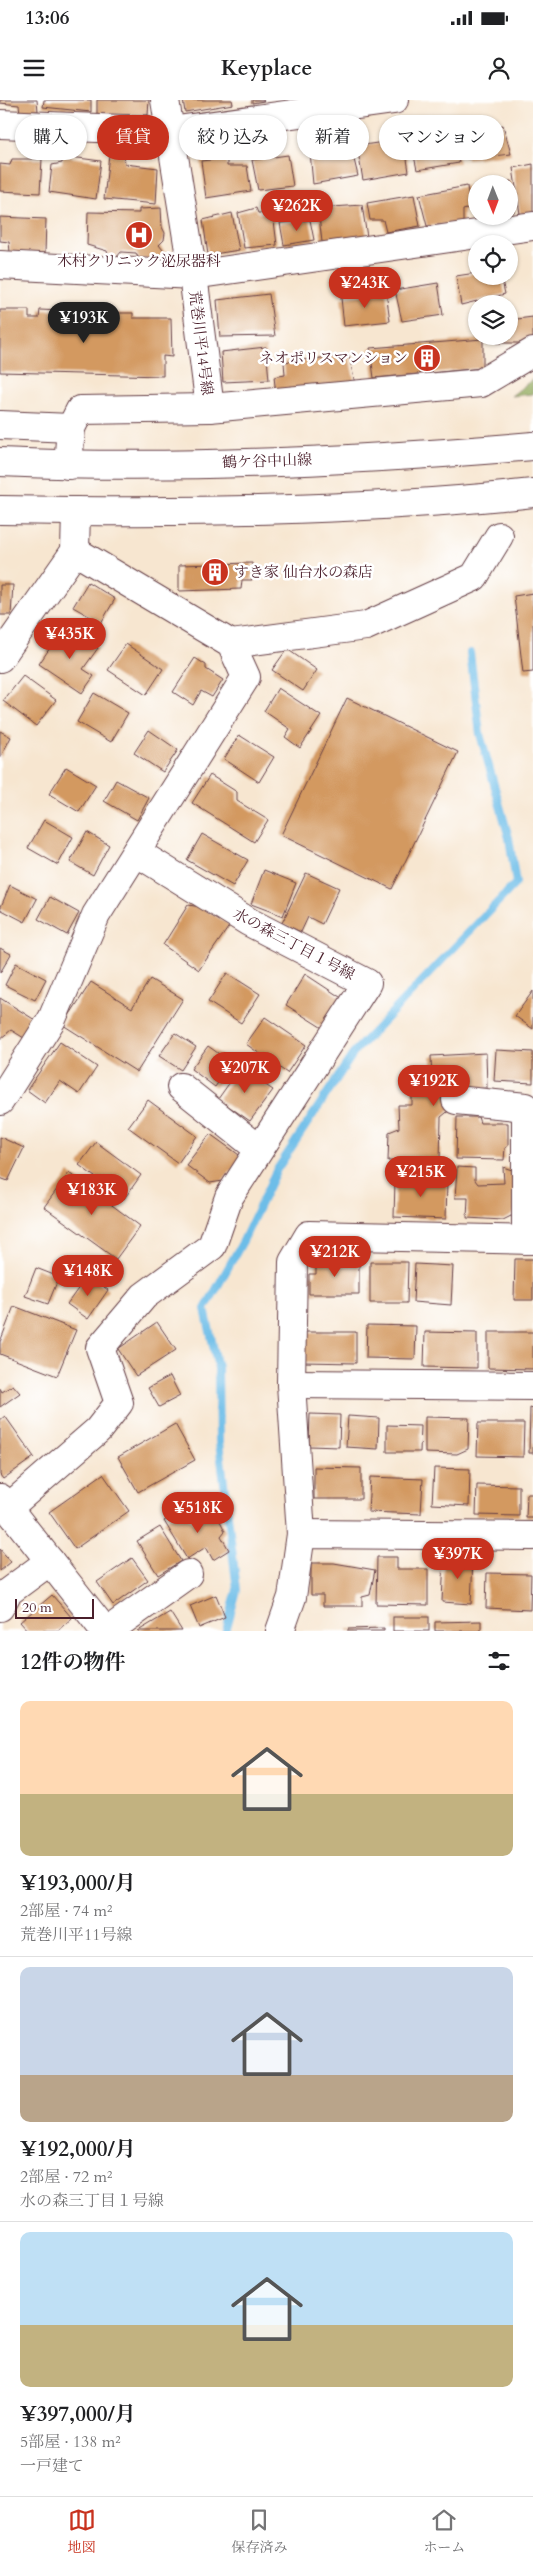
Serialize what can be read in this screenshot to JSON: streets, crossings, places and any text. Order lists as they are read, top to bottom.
{
  "streets": {
    "street": ["荒巻川平14号線", "鶴ケ谷中山線", "水の森三丁目１号線"]
  },
  "places": {
    "hospital": ["木村クリニック泌尿器科"],
    "building": ["ネオポリスマンション", "すき家 仙台水の森店"]
  },
  "scale_bar": "20 m",
  "north": "bottom",
  "page": {
    "status": "13:06",
    "header": "Keyplace",
    "chip": [
      "購入",
      "賃貸",
      "絞り込み",
      "新着",
      "マンション"
    ],
    "price": [
      "¥262K",
      "¥243K",
      "¥193K",
      "¥435K",
      "¥207K",
      "¥192K",
      "¥215K",
      "¥183K",
      "¥212K",
      "¥148K",
      "¥518K",
      "¥397K"
    ],
    "scale": "20 m",
    "heading": "12件の物件",
    "list": [
      {
        "name": "¥193,000/月",
        "note": "2部屋 · 74 m² · 荒巻川平11号線"
      },
      {
        "name": "¥192,000/月",
        "note": "2部屋 · 72 m² · 水の森三丁目１号線"
      },
      {
        "name": "¥397,000/月",
        "note": "5部屋 · 138 m² · 一戸建て"
      }
    ],
    "tabs": ["地図", "保存済み", "ホーム"]
  }
}
